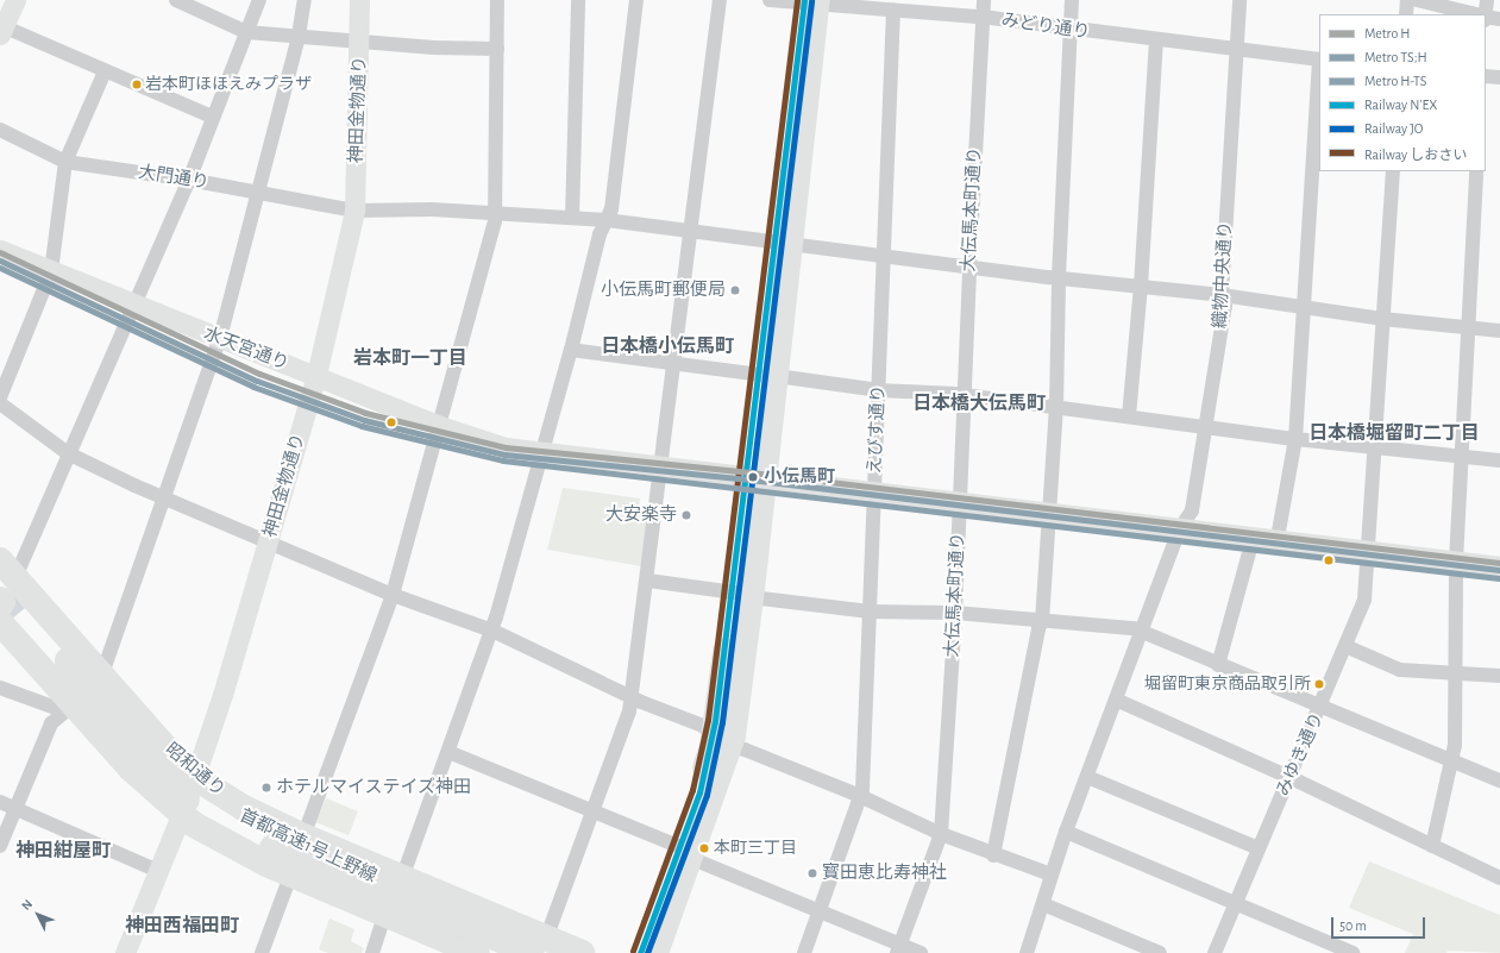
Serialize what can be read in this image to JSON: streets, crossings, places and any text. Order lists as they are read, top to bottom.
{
  "streets": {
    "highway": ["昭和通り", "首都高速1号上野線"],
    "street": [
      "みどり通り",
      "神田金物通り",
      "大門通り",
      "大伝馬本町通り",
      "織物中央通り",
      "水天宮通り",
      "えびす通り",
      "みゆき通り"
    ]
  },
  "crossings": [
    ["みどり通り", "大伝馬本町通り"],
    ["みどり通り", "織物中央通り"],
    ["みどり通り", "えびす通り"],
    ["神田金物通り", "大門通り"],
    ["神田金物通り", "水天宮通り"],
    ["神田金物通り", "昭和通り"],
    ["大門通り", "大伝馬本町通り"],
    ["大門通り", "織物中央通り"],
    ["大門通り", "えびす通り"],
    ["大門通り", "みゆき通り"],
    ["大伝馬本町通り", "水天宮通り"],
    ["織物中央通り", "水天宮通り"],
    ["水天宮通り", "えびす通り"],
    ["水天宮通り", "みゆき通り"],
    ["昭和通り", "首都高速1号上野線"]
  ],
  "districts": [
    "日本橋小伝馬町",
    "岩本町一丁目",
    "日本橋大伝馬町",
    "日本橋堀留町二丁目",
    "神田紺屋町",
    "神田西福田町"
  ],
  "places": [
    "岩本町ほほえみプラザ",
    "小伝馬町郵便局",
    "小伝馬町",
    "大安楽寺",
    "堀留町東京商品取引所",
    "ホテルマイステイズ神田",
    "本町三丁目",
    "寳田恵比寿神社"
  ],
  "lines": [
    "rail line N'EX",
    "rail line しおさい",
    "rail line JO",
    "metro line H",
    "metro line TS;H",
    "metro line H-TS"
  ],
  "legend": [
    "Metro H",
    "Metro TS;H",
    "Metro H-TS",
    "Railway N'EX",
    "Railway JO",
    "Railway しおさい"
  ],
  "scale_bar": "50 m",
  "north": "top left"
}
